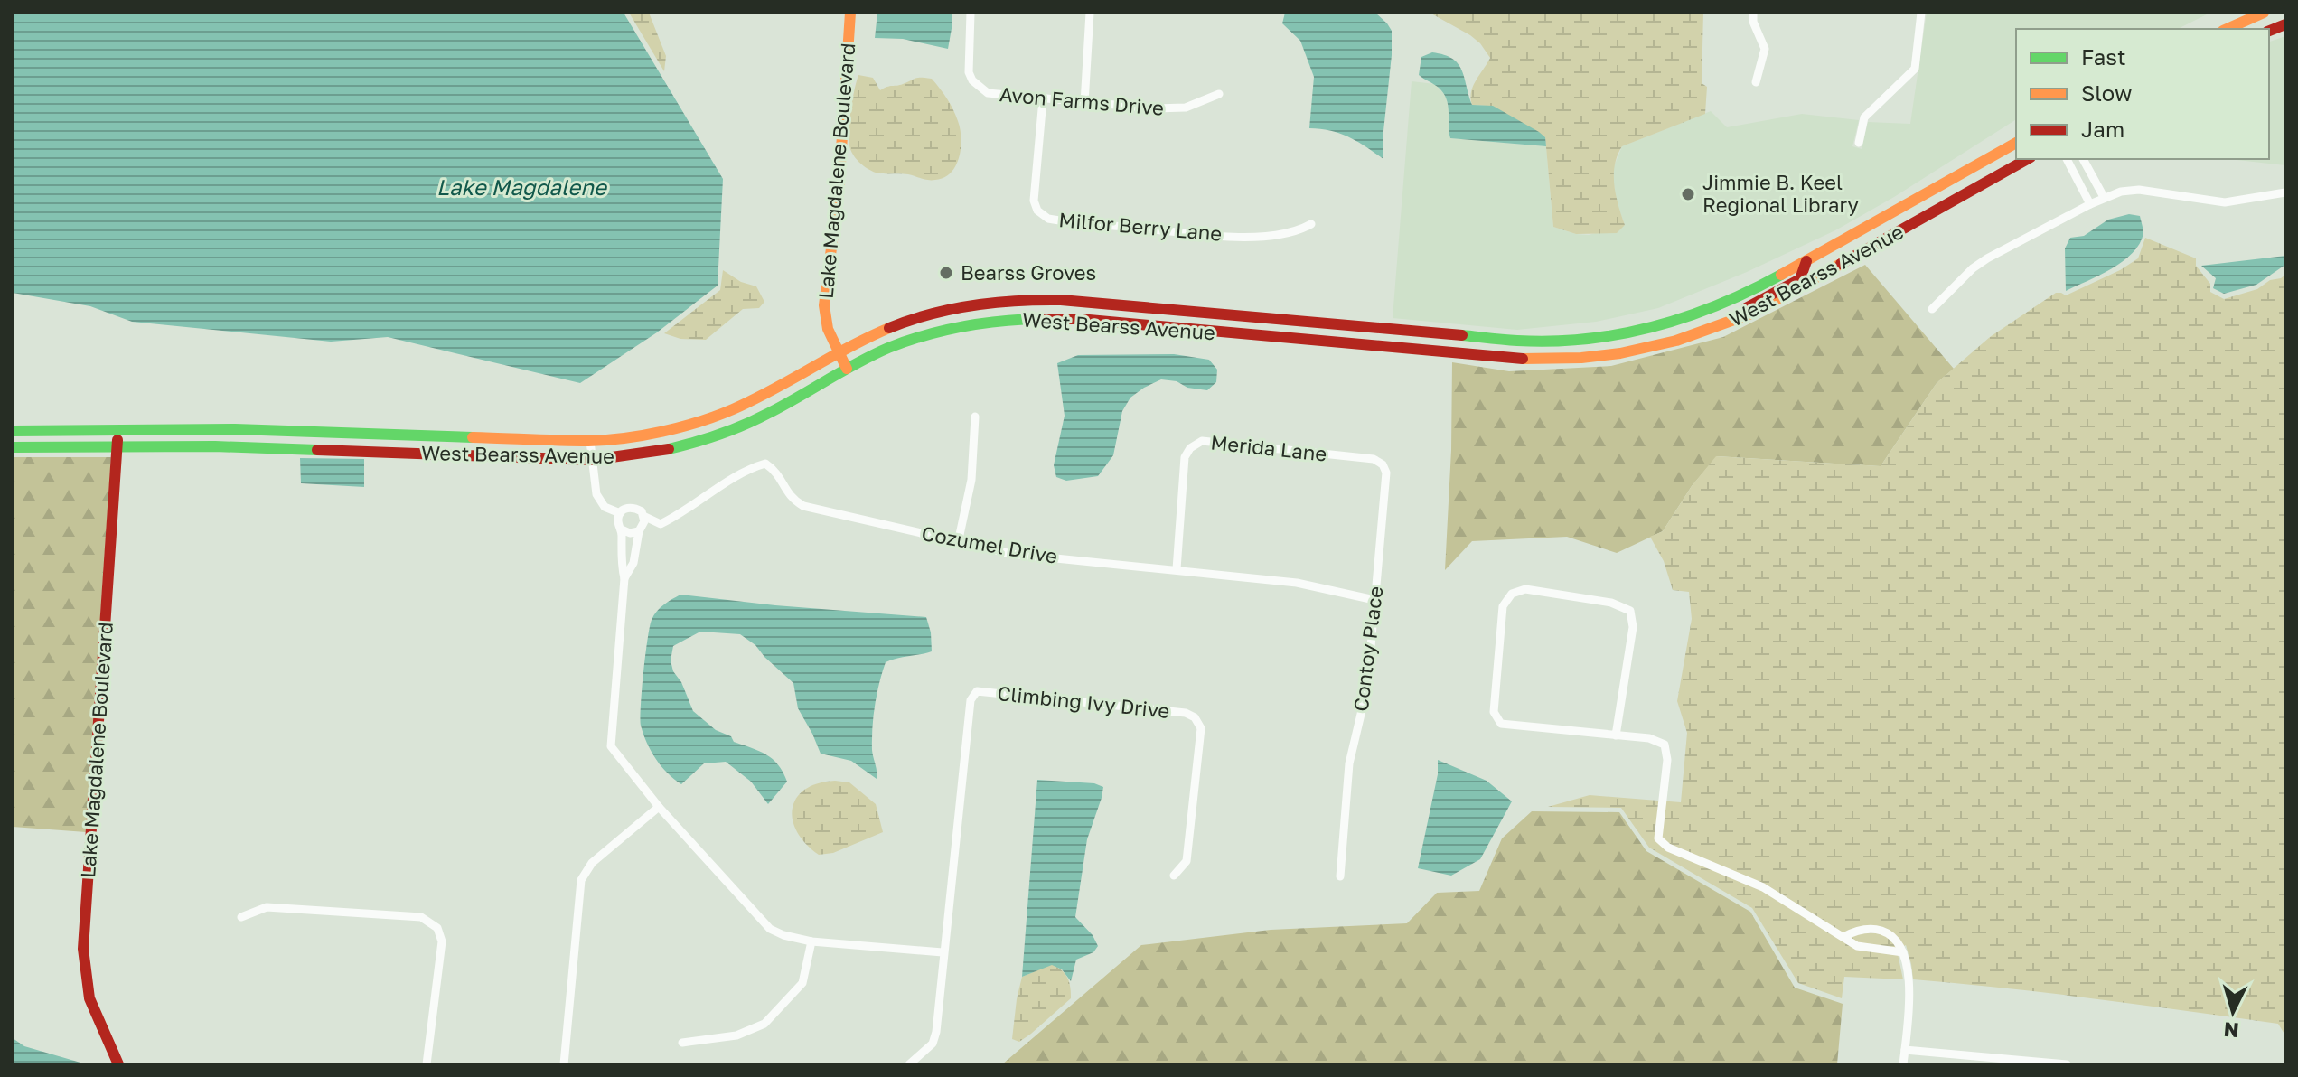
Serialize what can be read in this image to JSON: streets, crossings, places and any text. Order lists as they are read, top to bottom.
{
  "streets": {
    "main road": ["Lake Magdalene Boulevard", "West Bearss Avenue"],
    "street": [
      "Avon Farms Drive",
      "Milfor Berry Lane",
      "Merida Lane",
      "Cozumel Drive",
      "Contoy Place",
      "Climbing Ivy Drive"
    ]
  },
  "crossings": [
    ["Avon Farms Drive", "Milfor Berry Lane"],
    ["Lake Magdalene Boulevard", "West Bearss Avenue"],
    ["Merida Lane", "Cozumel Drive"],
    ["Merida Lane", "Contoy Place"],
    ["Cozumel Drive", "Contoy Place"]
  ],
  "water": ["Lake Magdalene"],
  "places": ["Jimmie B. Keel Regional Library", "Bearss Groves"],
  "legend": ["Fast", "Slow", "Jam"],
  "north": "bottom"
}
